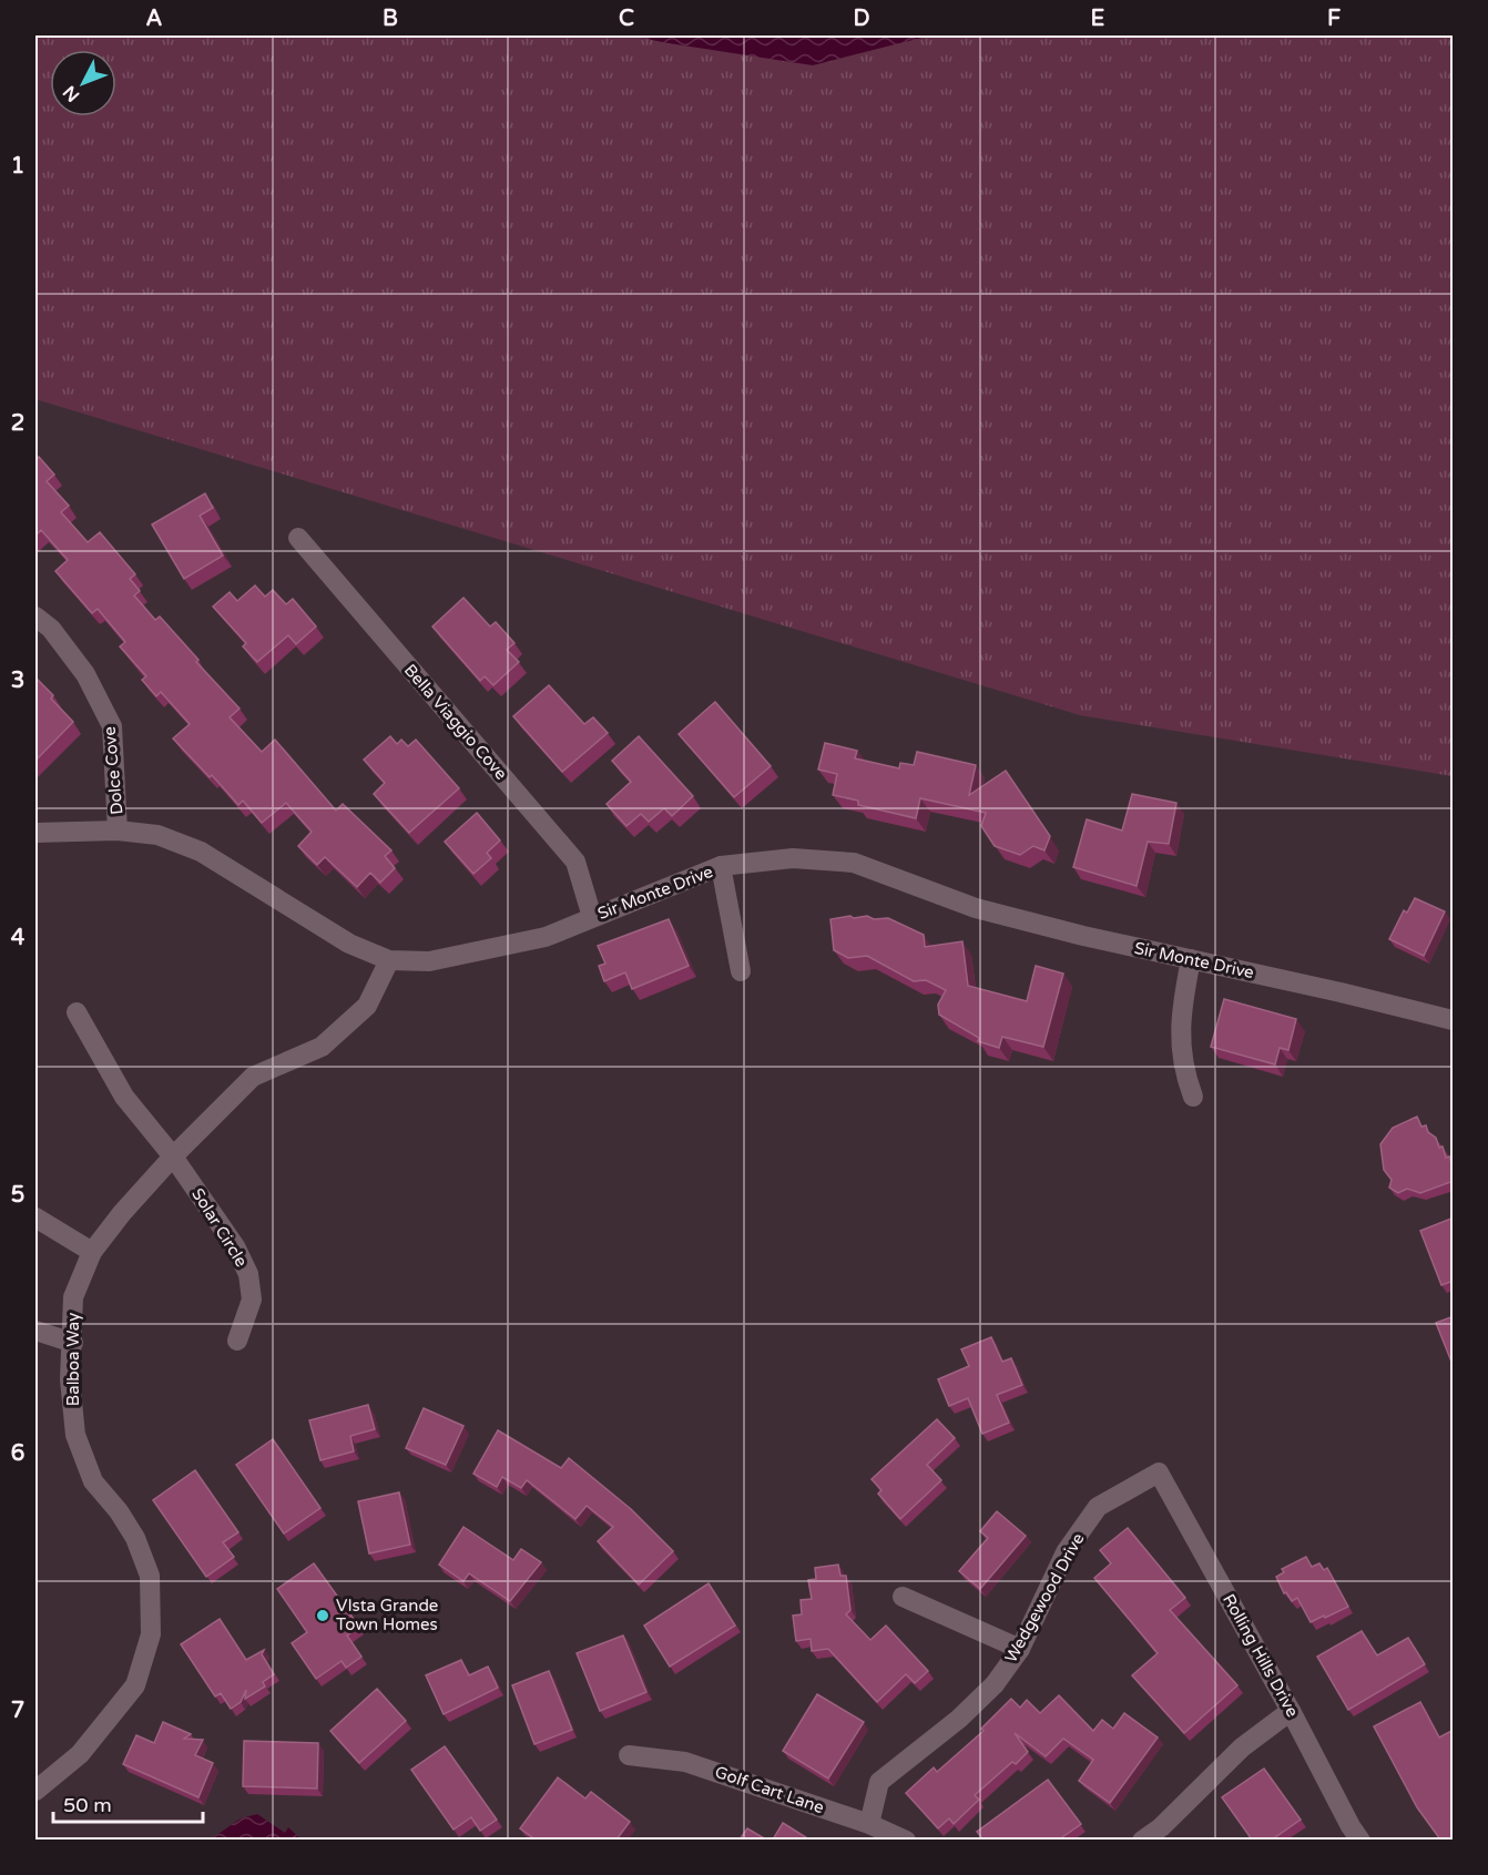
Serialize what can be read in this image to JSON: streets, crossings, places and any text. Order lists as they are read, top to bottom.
{
  "streets": {
    "street": [
      "Bella Viaggio Cove",
      "Dolce Cove",
      "Sir Monte Drive",
      "Solar Circle",
      "Balboa Way",
      "Wedgewood Drive",
      "Rolling Hills Drive",
      "Golf Cart Lane"
    ]
  },
  "crossings": [
    ["Bella Viaggio Cove", "Sir Monte Drive"],
    ["Dolce Cove", "Sir Monte Drive"],
    ["Sir Monte Drive", "Balboa Way"],
    ["Solar Circle", "Balboa Way"],
    ["Wedgewood Drive", "Rolling Hills Drive"],
    ["Wedgewood Drive", "Golf Cart Lane"]
  ],
  "places": ["VIsta Grande Town Homes"],
  "scale_bar": "50 m",
  "north": "bottom left",
  "grid": {
    "columns": [
      "A",
      "B",
      "C",
      "D",
      "E",
      "F"
    ],
    "rows": [
      "1",
      "2",
      "3",
      "4",
      "5",
      "6",
      "7"
    ]
  }
}
